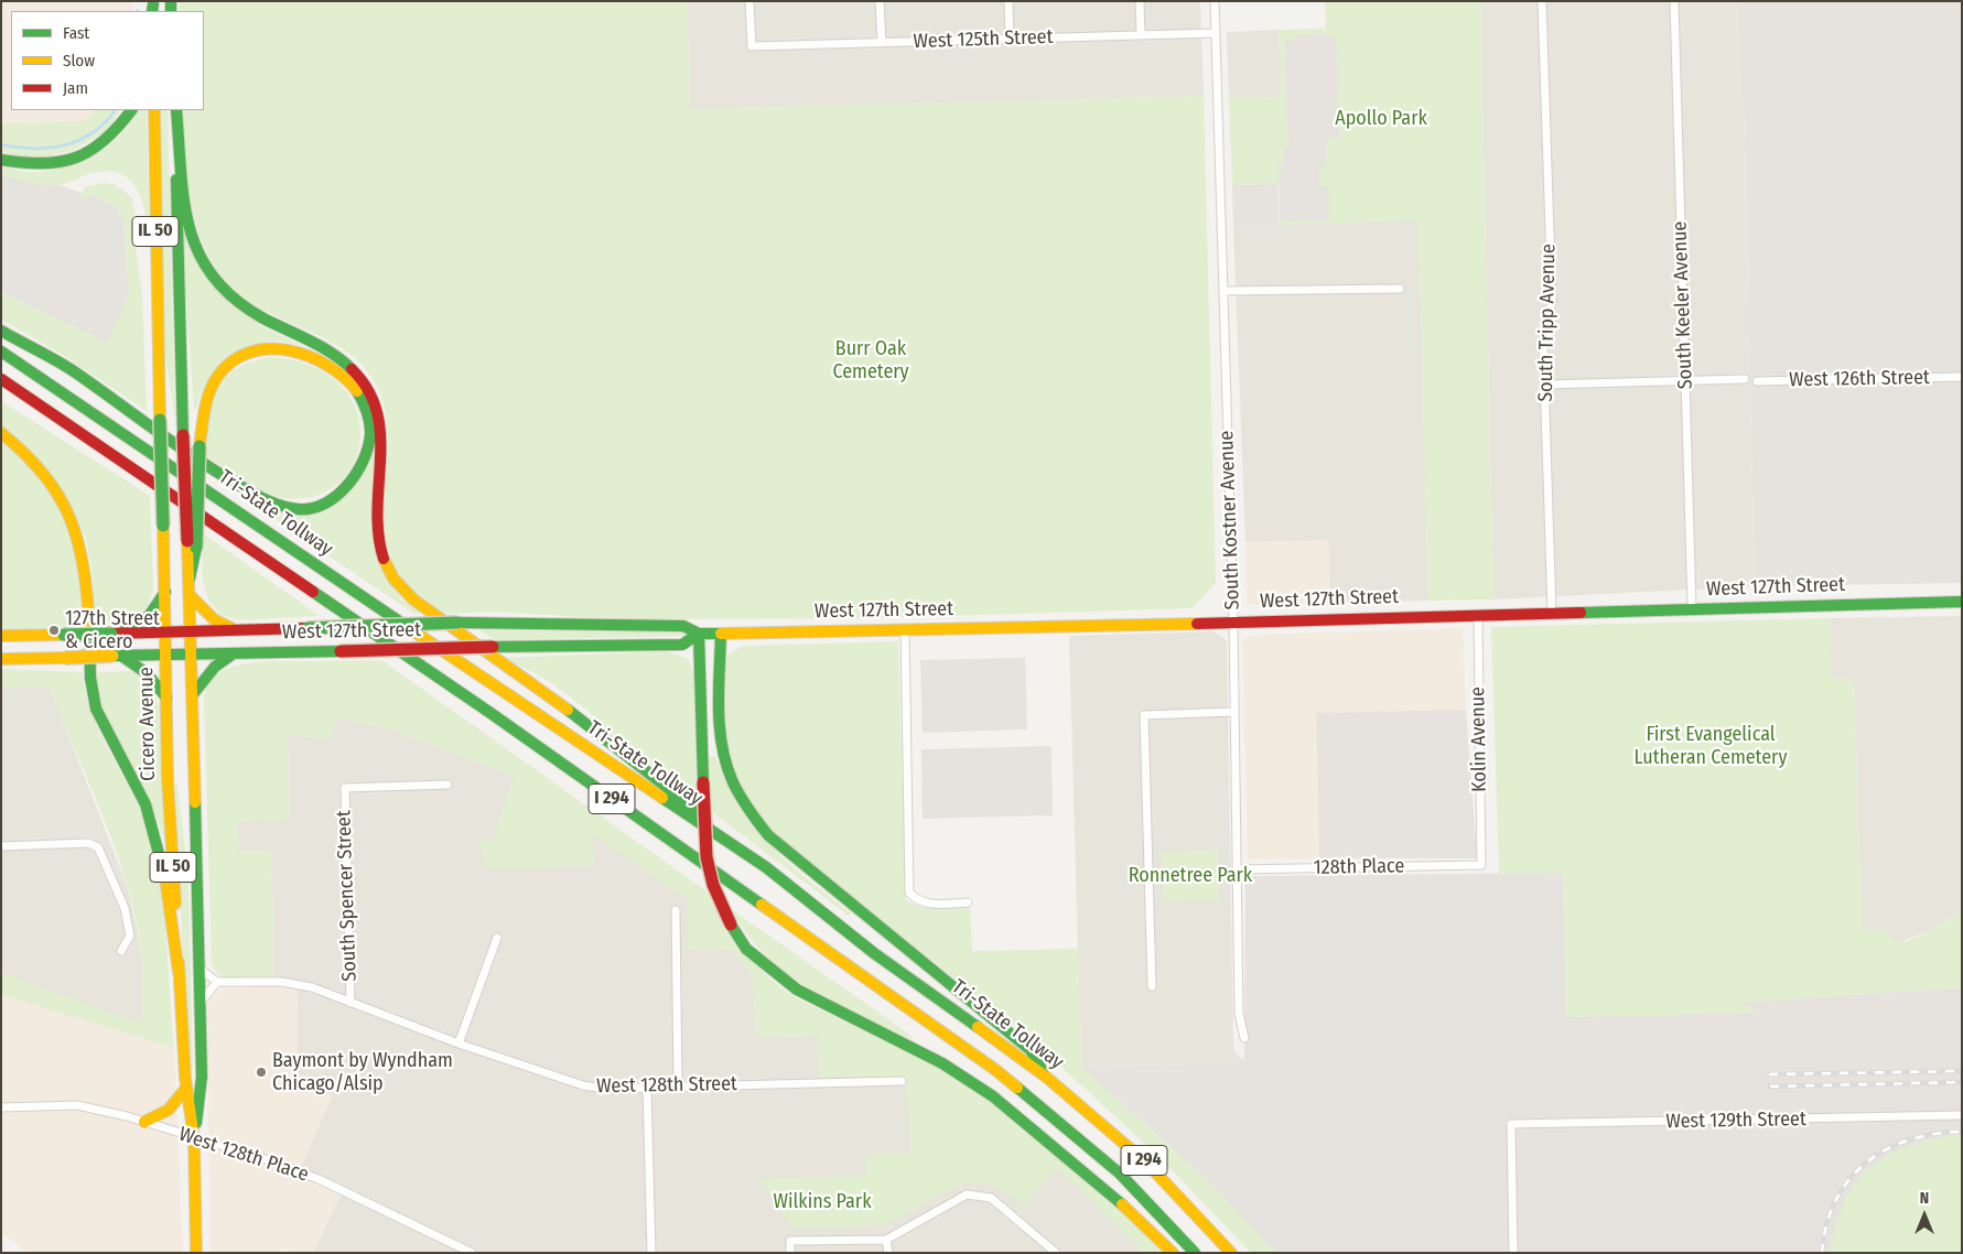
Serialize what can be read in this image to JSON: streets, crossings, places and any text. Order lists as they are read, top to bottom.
{
  "streets": {
    "main road": [
      "IL 50",
      "Tri-State Tollway",
      "West 127th Street",
      "Cicero Avenue",
      "I 294"
    ],
    "street": [
      "West 125th Street",
      "South Keeler Avenue",
      "South Tripp Avenue",
      "West 126th Street",
      "South Kostner Avenue",
      "Kolin Avenue",
      "128th Place",
      "South Spencer Street",
      "West 128th Street",
      "West 129th Street",
      "West 128th Place"
    ]
  },
  "crossings": [
    ["West 125th Street", "South Kostner Avenue"],
    ["IL 50", "Cicero Avenue"],
    ["South Keeler Avenue", "West 127th Street"],
    ["South Tripp Avenue", "West 127th Street"],
    ["South Kostner Avenue", "West 127th Street"],
    ["South Kostner Avenue", "128th Place"],
    ["West 127th Street", "Cicero Avenue"],
    ["West 127th Street", "Kolin Avenue"],
    ["Cicero Avenue", "West 128th Place"],
    ["Kolin Avenue", "128th Place"],
    ["South Spencer Street", "West 128th Street"]
  ],
  "parks": [
    "Apollo Park",
    "Burr Oak Cemetery",
    "First Evangelical Lutheran Cemetery",
    "Ronnetree Park",
    "Wilkins Park"
  ],
  "places": ["127th Street & Cicero", "Baymont by Wyndham Chicago/Alsip"],
  "legend": ["Fast", "Slow", "Jam"],
  "north": "top"
}
